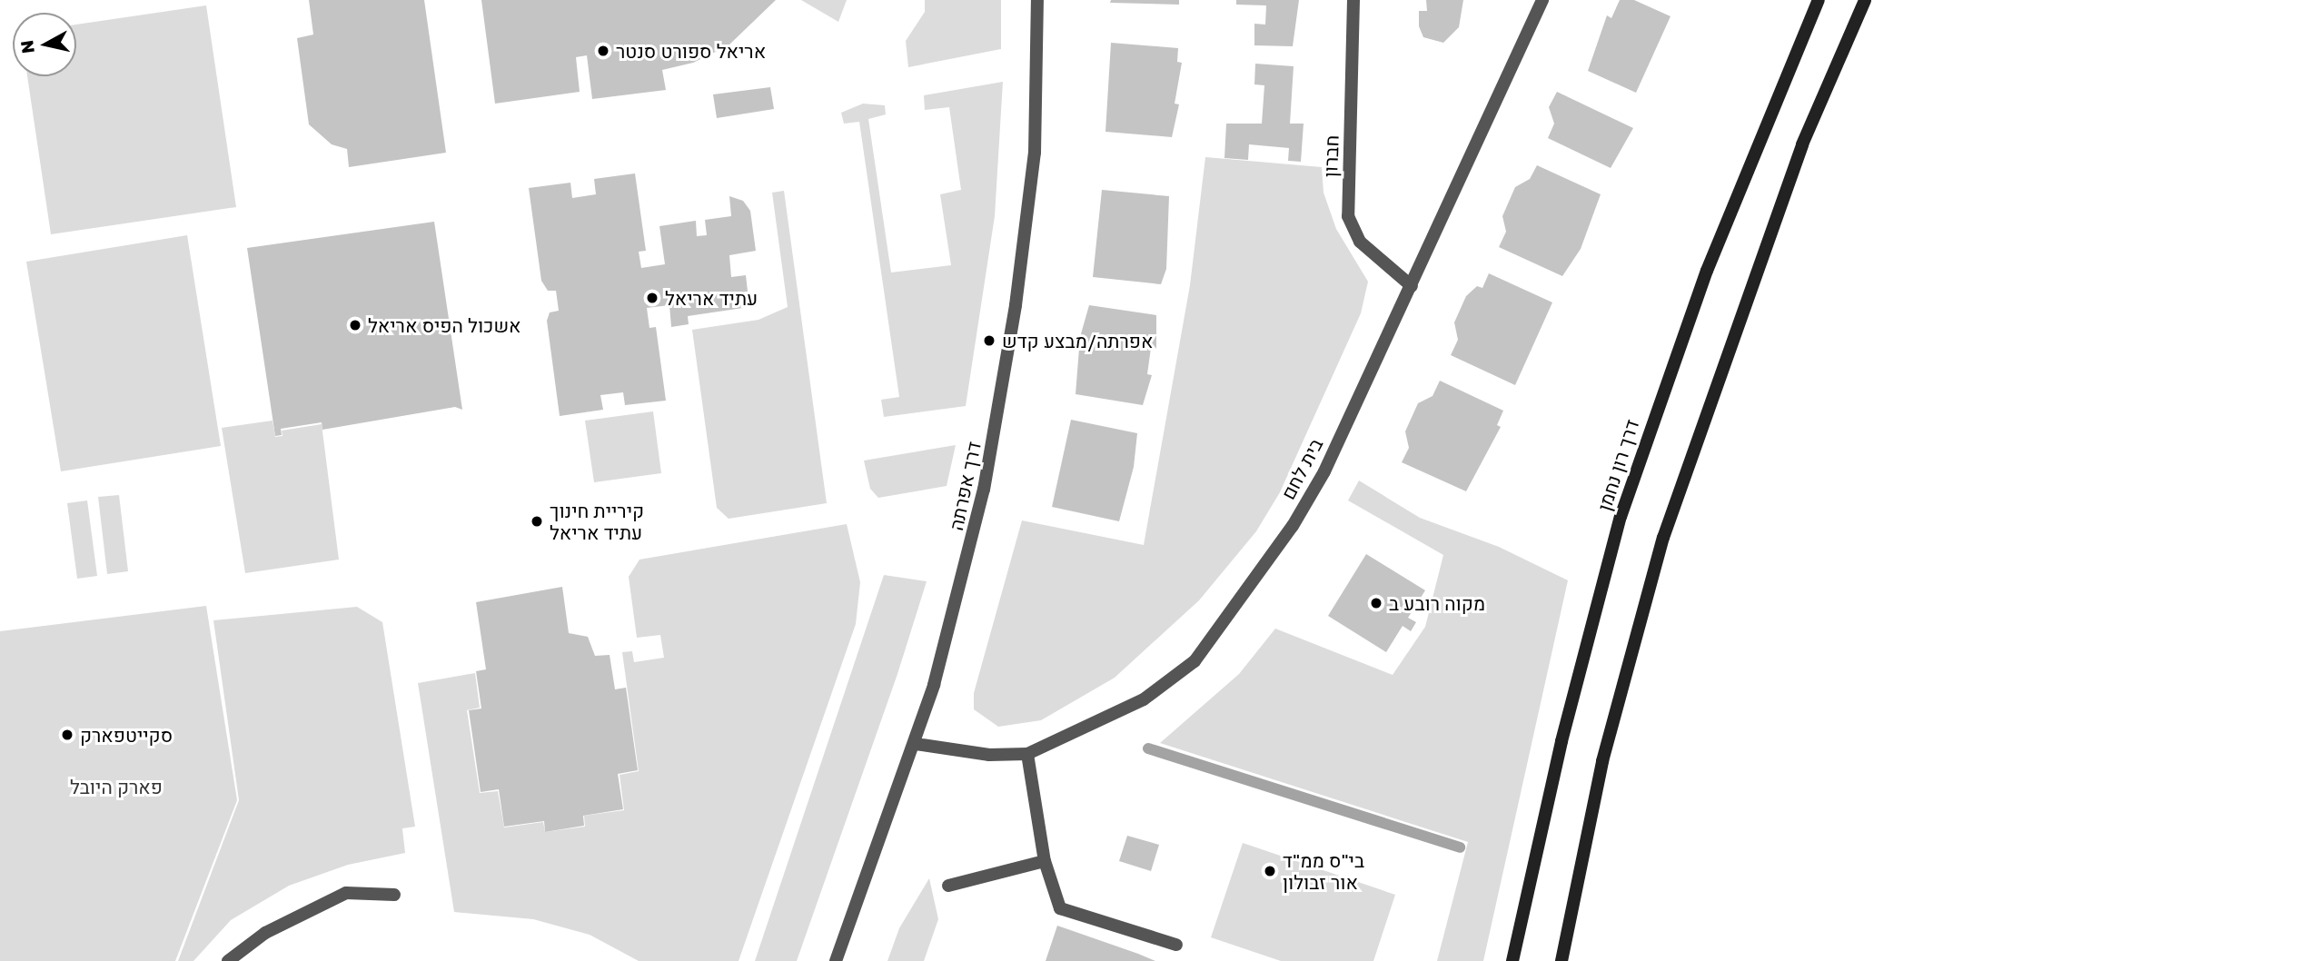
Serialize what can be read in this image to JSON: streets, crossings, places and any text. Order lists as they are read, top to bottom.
{
  "streets": {
    "main road": ["דרך רון נחמן"],
    "street": ["חברון", "בית לחם", "דרך אפרתה"]
  },
  "crossings": [
    ["חברון", "בית לחם"],
    ["בית לחם", "דרך אפרתה"]
  ],
  "parks": ["פארק היובל"],
  "places": [
    "אריאל ספורט סנטר",
    "עתיד אריאל",
    "אשכול הפיס אריאל",
    "אפרתה/מבצע קדש",
    "קיריית חינוך עתיד אריאל",
    "מקוה רובע ב",
    "סקייטפארק",
    "בי\"ס ממ\"ד אור זבולון"
  ],
  "north": "left"
}
